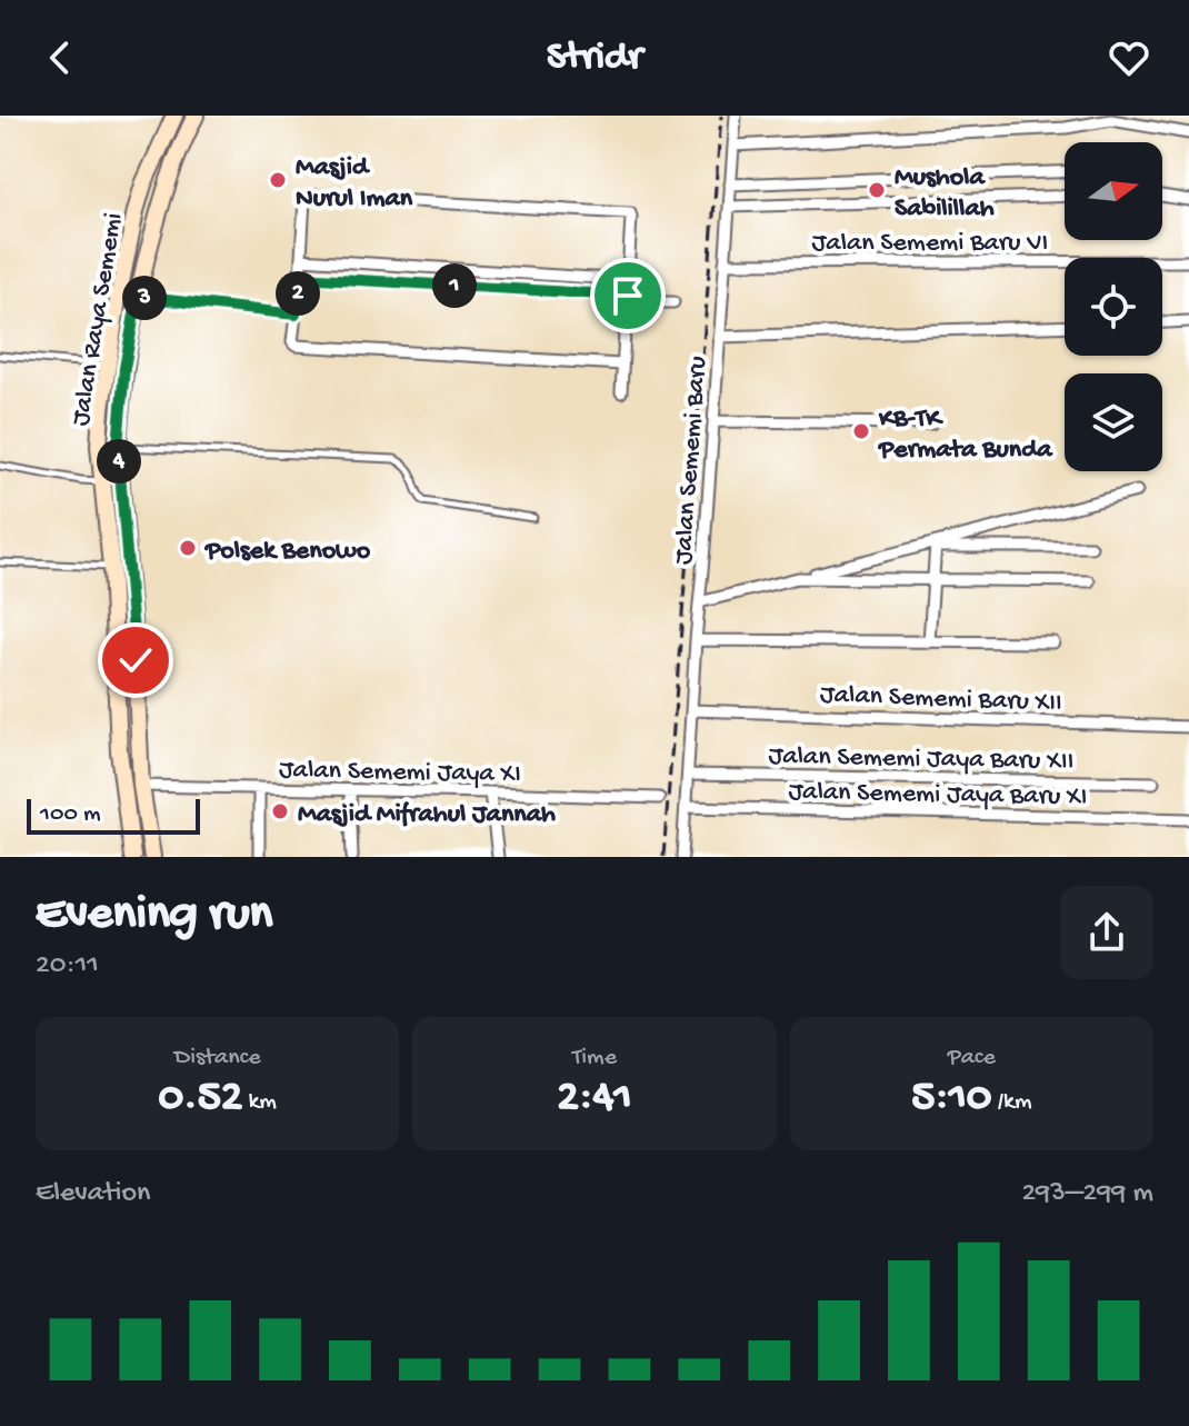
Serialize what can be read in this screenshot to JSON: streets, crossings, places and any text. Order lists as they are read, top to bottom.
{
  "streets": {
    "main road": ["Jalan Raya Sememi"],
    "street": [
      "Jalan Sememi Baru VI",
      "Jalan Sememi Baru",
      "Jalan Sememi Baru XII",
      "Jalan Sememi Jaya Baru XII",
      "Jalan Sememi Jaya XI",
      "Jalan Sememi Jaya Baru XI"
    ]
  },
  "crossings": [
    ["Jalan Sememi Baru VI", "Jalan Sememi Baru"],
    ["Jalan Raya Sememi", "Jalan Sememi Jaya XI"],
    ["Jalan Sememi Baru", "Jalan Sememi Baru XII"],
    ["Jalan Sememi Baru", "Jalan Sememi Jaya Baru XII"],
    ["Jalan Sememi Baru", "Jalan Sememi Jaya Baru XI"]
  ],
  "places": [
    "Masjid Nurul Iman",
    "Mushola Sabilillah",
    "KB-TK Permata Bunda",
    "Polsek Benowo",
    "Masjid Mifrahul Jannah"
  ],
  "scale_bar": "100 m",
  "north": "right",
  "page": {
    "header": "Stridr",
    "pins": [
      "1",
      "2",
      "3",
      "4"
    ],
    "scale": "100 m",
    "heading": ["Evening run", "20:11"],
    "stats": [
      ["Distance", "0.52 km"],
      ["Time", "2:41"],
      ["Pace", "5:10 /km"]
    ],
    "chart": ["Elevation", "293–299 m"]
  }
}
